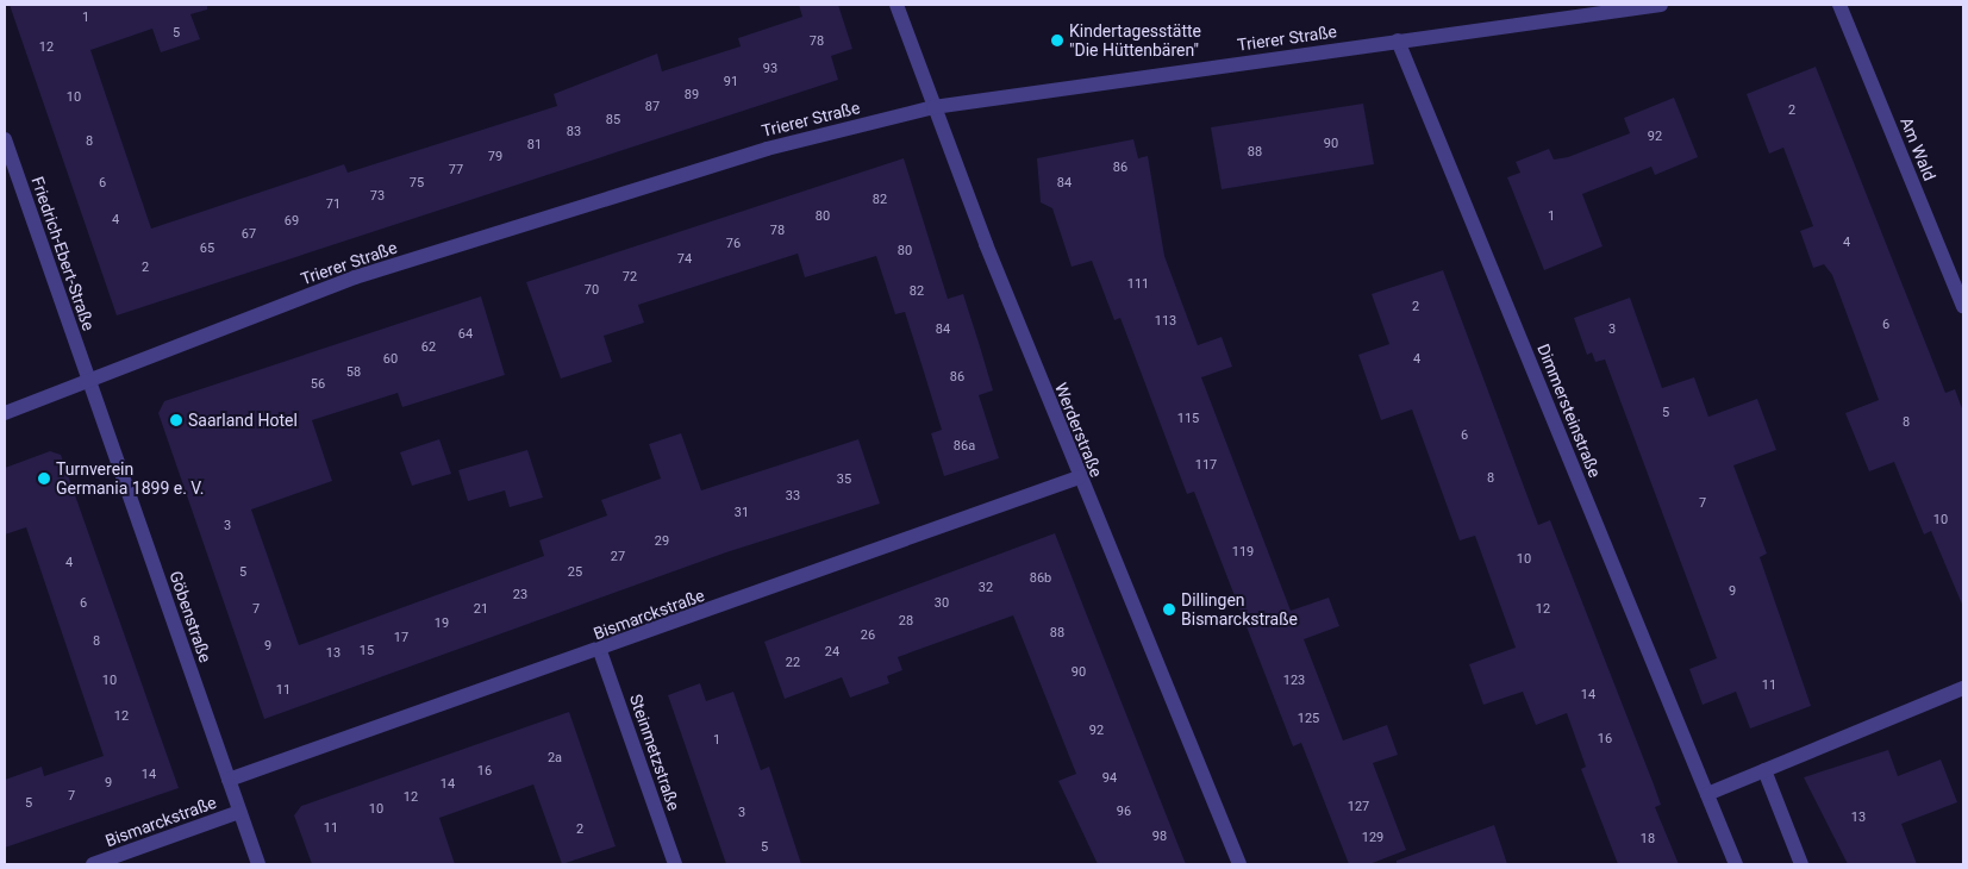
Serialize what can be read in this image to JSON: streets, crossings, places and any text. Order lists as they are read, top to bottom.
{
  "streets": {
    "street": [
      "Trierer Straße",
      "Am Wald",
      "Friedrich-Ebert-Straße",
      "Dimmersteinstraße",
      "Werderstraße",
      "Bismarckstraße",
      "Göbenstraße",
      "Steinmetzstraße"
    ]
  },
  "crossings": [
    ["Trierer Straße", "Friedrich-Ebert-Straße"],
    ["Trierer Straße", "Dimmersteinstraße"],
    ["Trierer Straße", "Werderstraße"],
    ["Trierer Straße", "Göbenstraße"],
    ["Friedrich-Ebert-Straße", "Göbenstraße"],
    ["Werderstraße", "Bismarckstraße"],
    ["Bismarckstraße", "Göbenstraße"],
    ["Bismarckstraße", "Steinmetzstraße"]
  ],
  "places": [
    "Kindertagesstätte \"Die Hüttenbären\"",
    "Saarland Hotel",
    "Turnverein Germania 1899 e. V.",
    "Dillingen Bismarckstraße"
  ],
  "house_numbers": [
    "1",
    "5",
    "78",
    "12",
    "93",
    "91",
    "89",
    "10",
    "87",
    "2",
    "85",
    "83",
    "92",
    "8",
    "90",
    "81",
    "88",
    "79",
    "86",
    "77",
    "6",
    "75",
    "84",
    "73",
    "82",
    "71",
    "80",
    "1",
    "4",
    "69",
    "78",
    "67",
    "4",
    "76",
    "65",
    "80",
    "74",
    "2",
    "72",
    "111",
    "70",
    "82",
    "2",
    "113",
    "6",
    "84",
    "3",
    "64",
    "62",
    "60",
    "4",
    "58",
    "86",
    "56",
    "5",
    "115",
    "8",
    "6",
    "86a",
    "117",
    "8",
    "35",
    "33",
    "7",
    "31",
    "10",
    "3",
    "29",
    "119",
    "27",
    "10",
    "4",
    "5",
    "25",
    "86b",
    "32",
    "9",
    "23",
    "6",
    "30",
    "7",
    "21",
    "12",
    "28",
    "19",
    "88",
    "26",
    "17",
    "8",
    "9",
    "15",
    "24",
    "13",
    "22",
    "90",
    "10",
    "123",
    "11",
    "11",
    "14",
    "12",
    "125",
    "92",
    "16",
    "1",
    "2a",
    "16",
    "14",
    "94",
    "9",
    "14",
    "7",
    "12",
    "5",
    "127",
    "10",
    "96",
    "3",
    "13",
    "11",
    "2",
    "98",
    "129",
    "18",
    "5"
  ]
}
